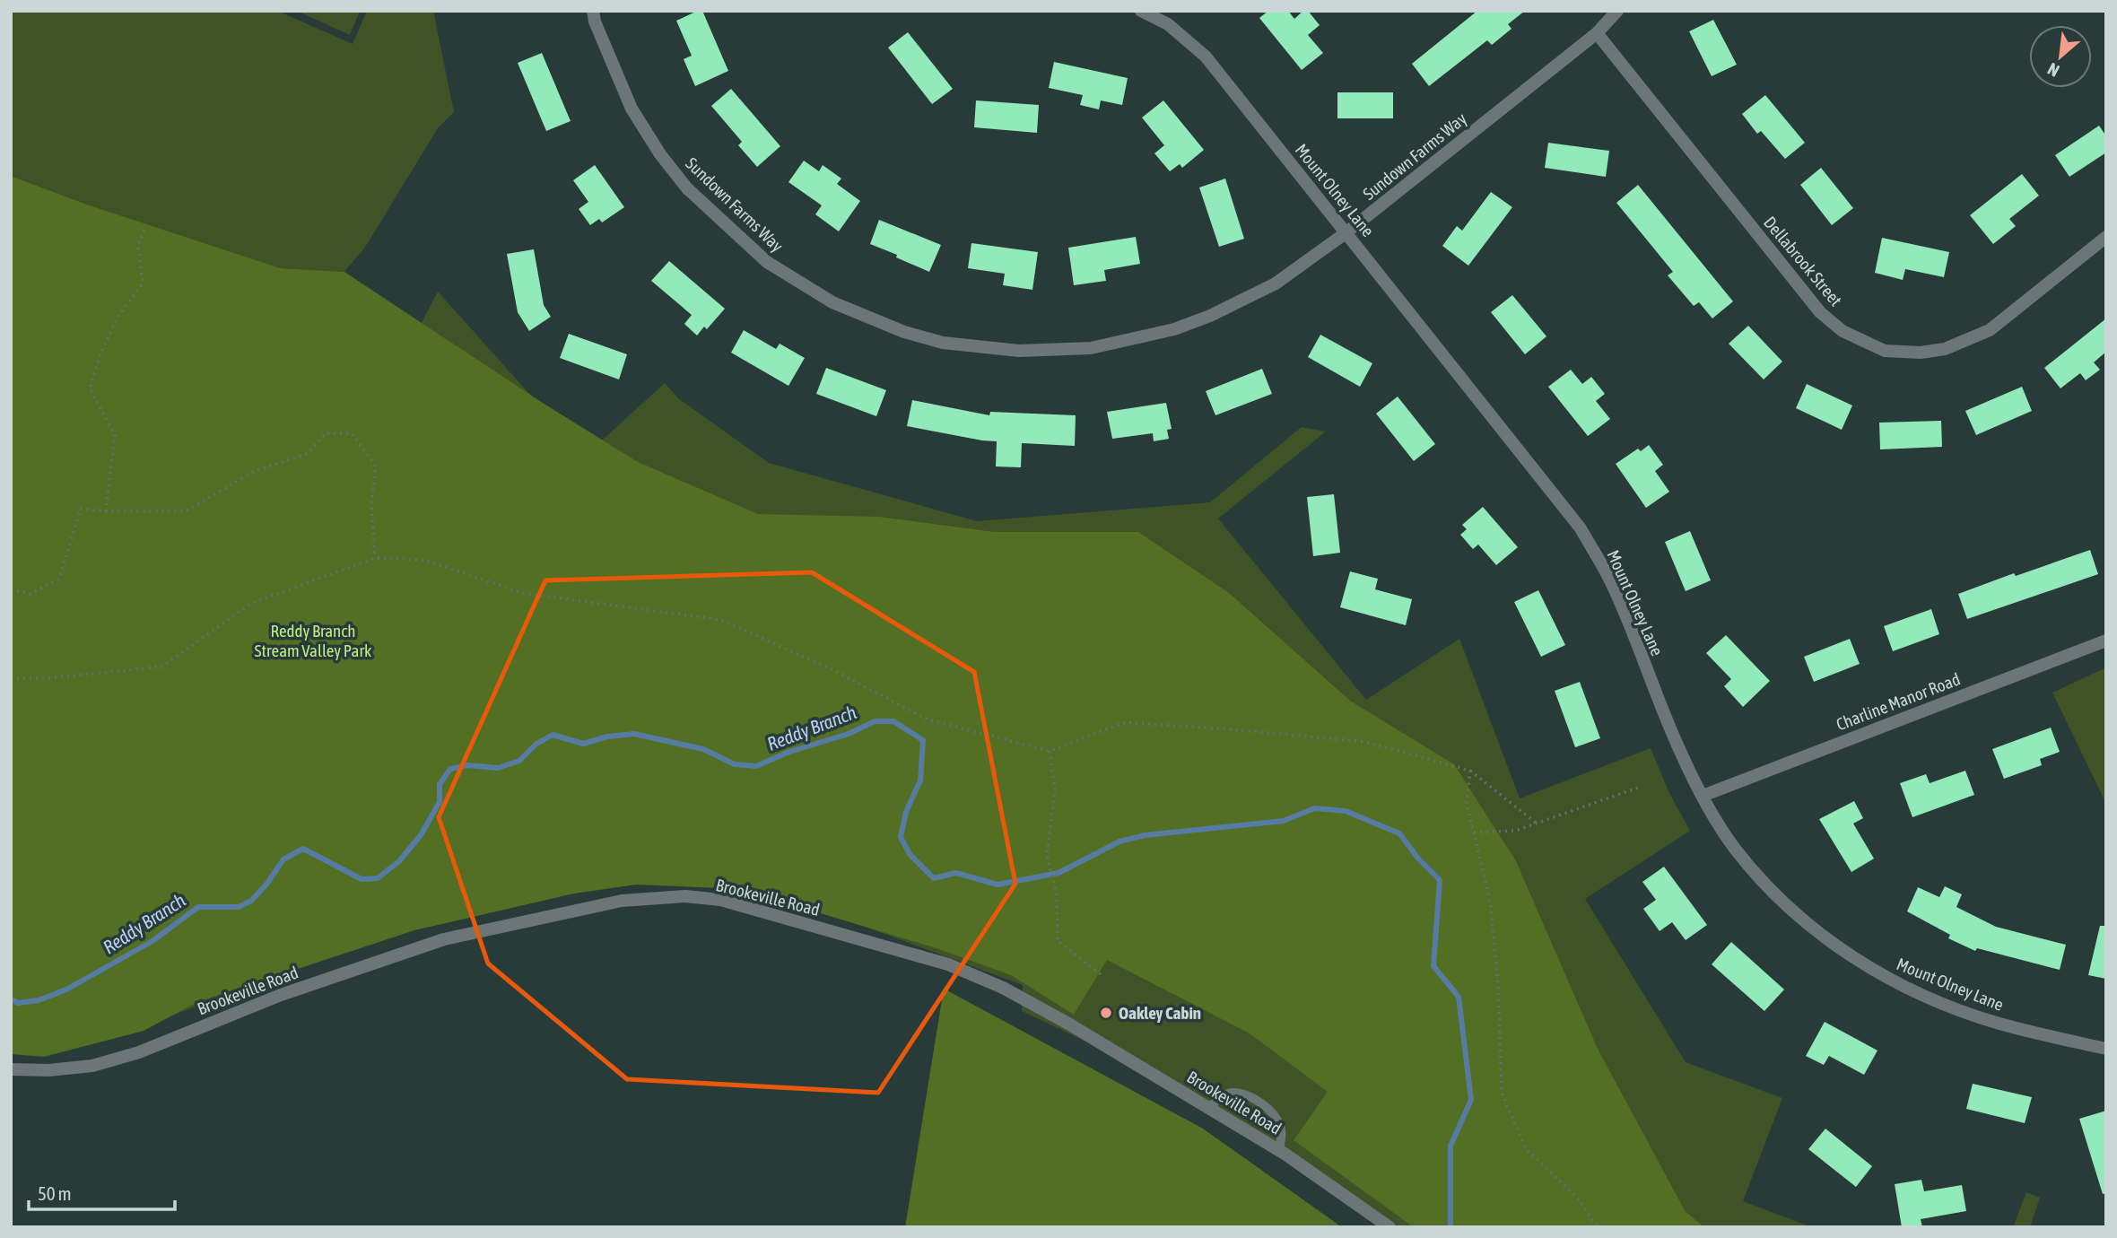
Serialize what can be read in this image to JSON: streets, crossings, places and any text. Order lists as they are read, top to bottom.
{
  "streets": {
    "street": [
      "Sundown Farms Way",
      "Mount Olney Lane",
      "Dellabrook Street",
      "Charline Manor Road",
      "Brookeville Road"
    ]
  },
  "crossings": [
    ["Sundown Farms Way", "Mount Olney Lane"],
    ["Sundown Farms Way", "Dellabrook Street"],
    ["Mount Olney Lane", "Charline Manor Road"]
  ],
  "water": ["Reddy Branch"],
  "parks": ["Reddy Branch Stream Valley Park"],
  "places": ["Oakley Cabin"],
  "scale_bar": "50 m",
  "north": "bottom left"
}
